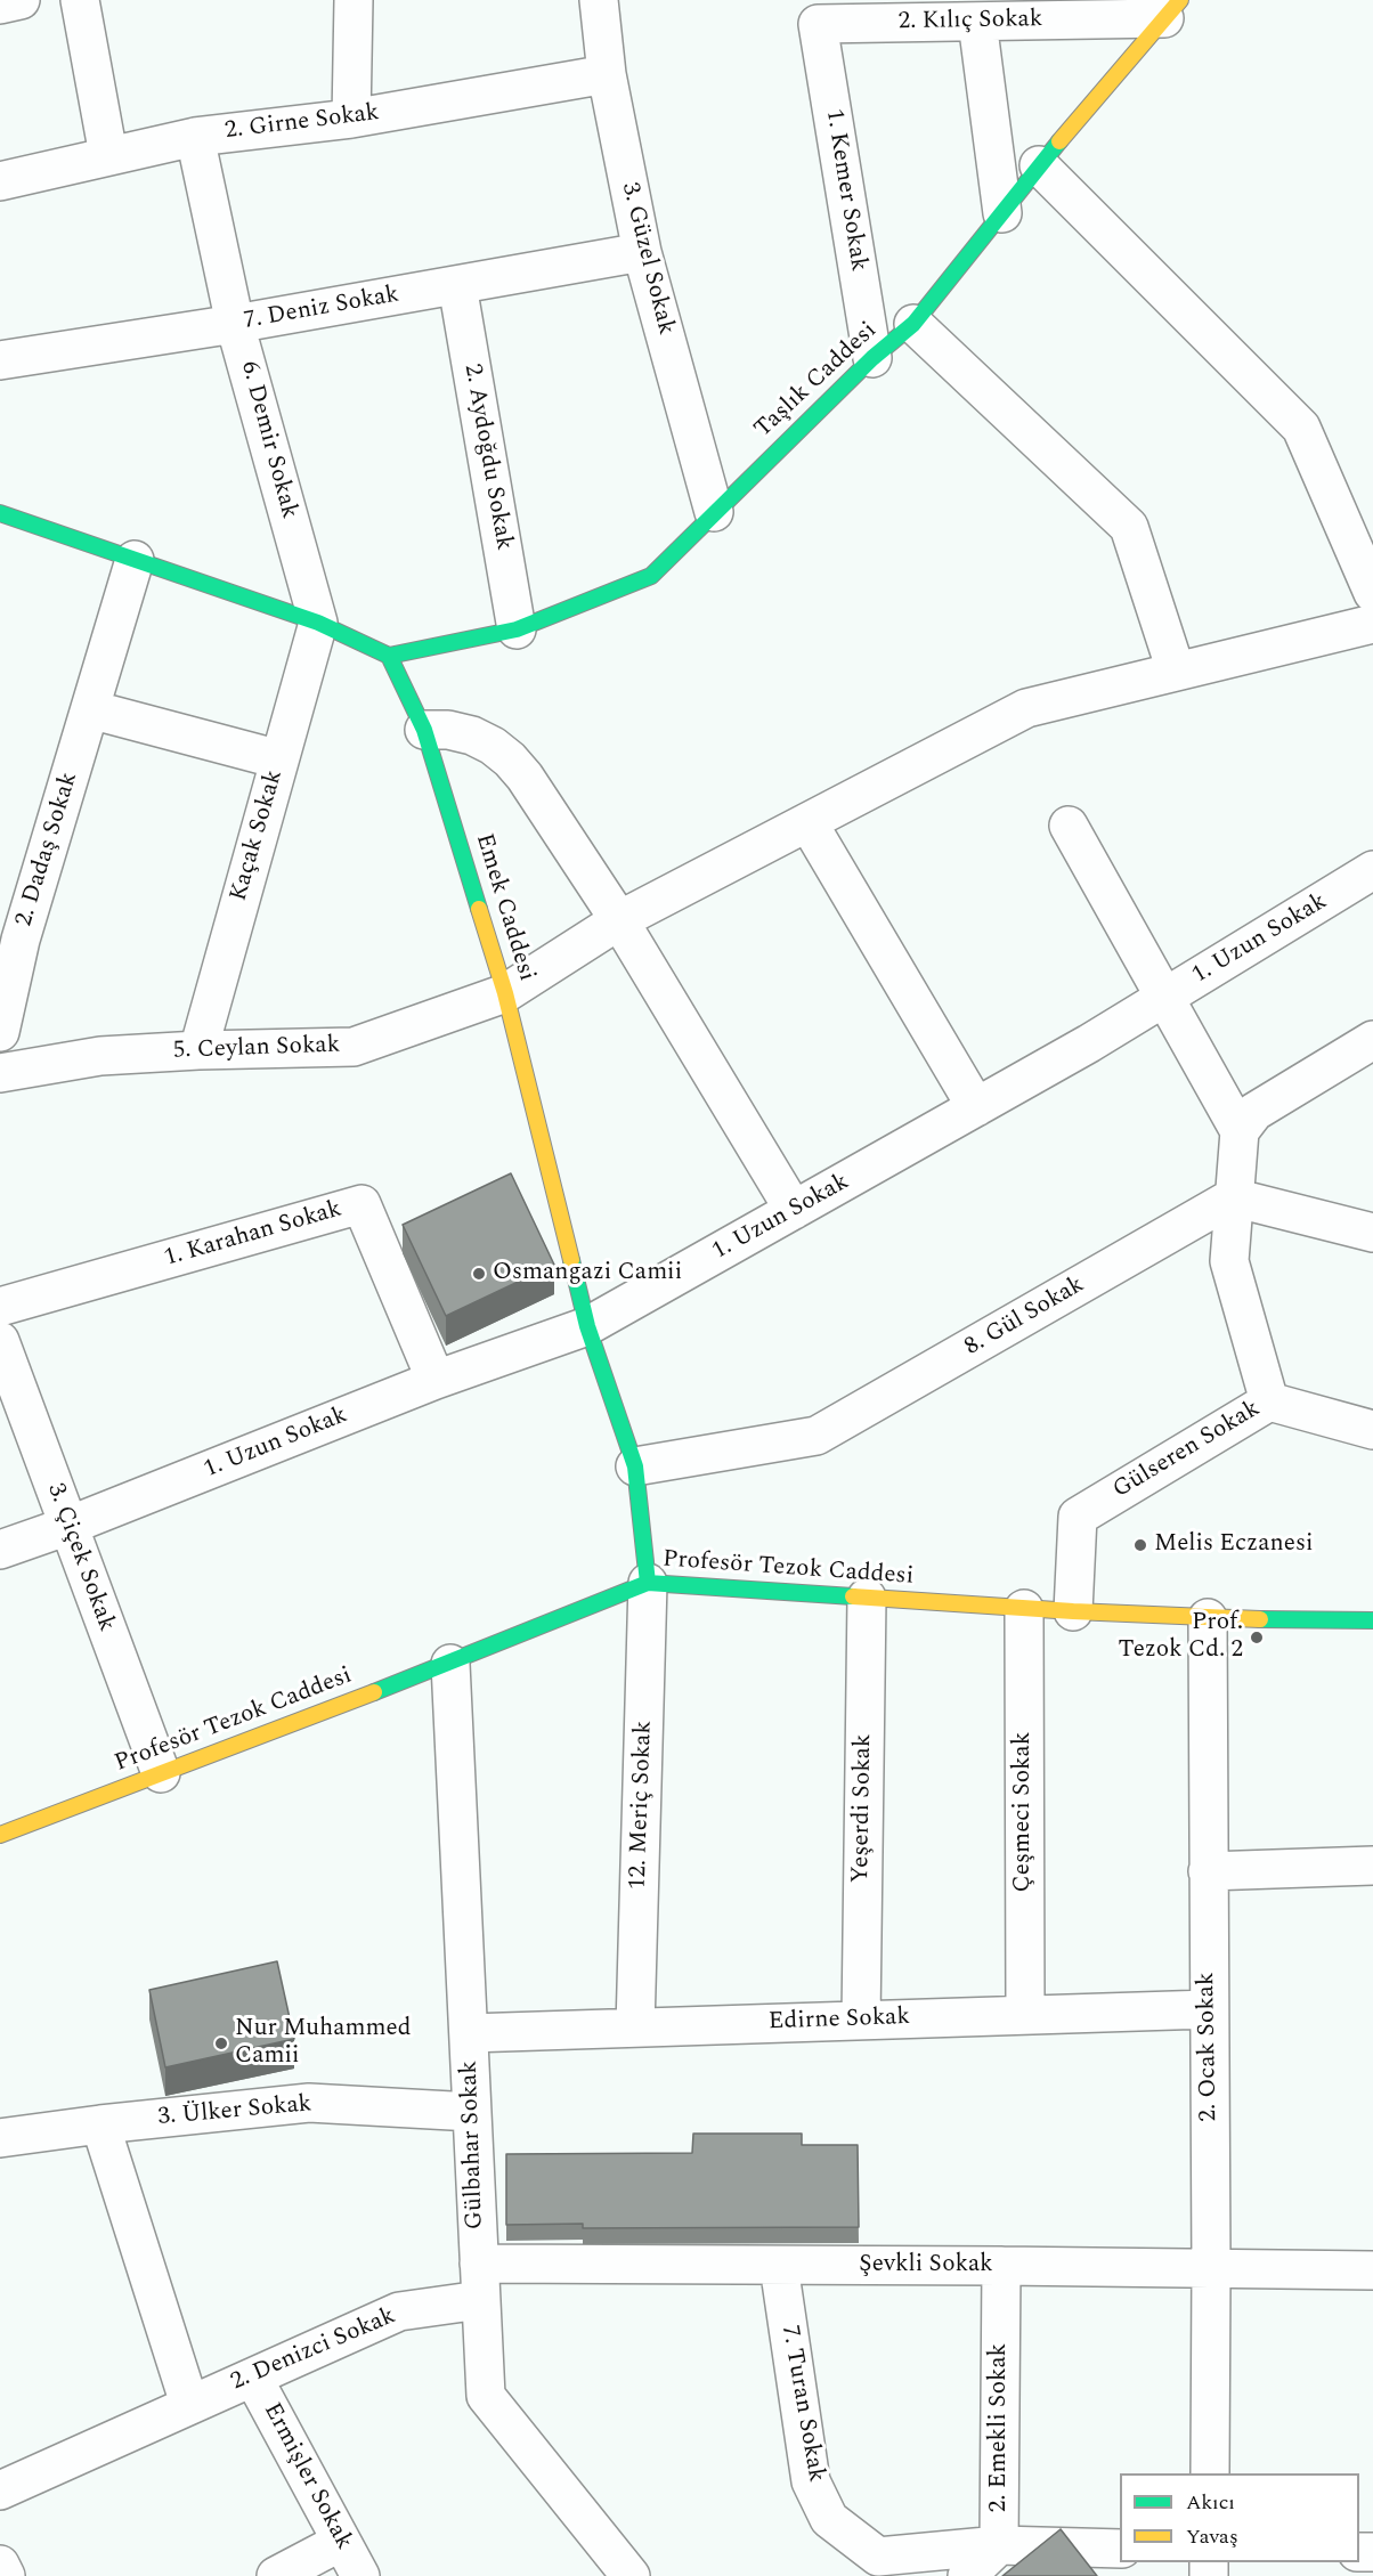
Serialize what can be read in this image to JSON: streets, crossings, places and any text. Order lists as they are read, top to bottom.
{
  "streets": {
    "street": [
      "2. Kılıç Sokak",
      "2. Girne Sokak",
      "1. Kemer Sokak",
      "3. Güzel Sokak",
      "7. Deniz Sokak",
      "Taşlık Caddesi",
      "6. Demir Sokak",
      "2. Aydoğdu Sokak",
      "Kaçak Sokak",
      "2. Dadaş Sokak",
      "Emek Caddesi",
      "1. Uzun Sokak",
      "5. Ceylan Sokak",
      "1. Karahan Sokak",
      "8. Gül Sokak",
      "Gülseren Sokak",
      "3. Çiçek Sokak",
      "Profesör Tezok Caddesi",
      "12. Meriç Sokak",
      "Yeşerdi Sokak",
      "Çeşmeci Sokak",
      "Edirne Sokak",
      "2. Ocak Sokak",
      "3. Ülker Sokak",
      "Gülbahar Sokak",
      "Şevkli Sokak",
      "2. Denizci Sokak",
      "7. Turan Sokak",
      "2. Emekli Sokak",
      "Ermişler Sokak"
    ]
  },
  "crossings": [
    ["2. Kılıç Sokak", "1. Kemer Sokak"],
    ["2. Kılıç Sokak", "Taşlık Caddesi"],
    ["2. Girne Sokak", "3. Güzel Sokak"],
    ["2. Girne Sokak", "6. Demir Sokak"],
    ["1. Kemer Sokak", "Taşlık Caddesi"],
    ["3. Güzel Sokak", "7. Deniz Sokak"],
    ["3. Güzel Sokak", "Taşlık Caddesi"],
    ["7. Deniz Sokak", "6. Demir Sokak"],
    ["7. Deniz Sokak", "2. Aydoğdu Sokak"],
    ["Taşlık Caddesi", "2. Aydoğdu Sokak"],
    ["Taşlık Caddesi", "Emek Caddesi"],
    ["6. Demir Sokak", "Kaçak Sokak"],
    ["Kaçak Sokak", "5. Ceylan Sokak"],
    ["Emek Caddesi", "1. Uzun Sokak"],
    ["Emek Caddesi", "5. Ceylan Sokak"],
    ["Emek Caddesi", "8. Gül Sokak"],
    ["Emek Caddesi", "Profesör Tezok Caddesi"],
    ["Emek Caddesi", "12. Meriç Sokak"],
    ["1. Uzun Sokak", "1. Karahan Sokak"],
    ["1. Uzun Sokak", "3. Çiçek Sokak"],
    ["8. Gül Sokak", "Gülseren Sokak"],
    ["Gülseren Sokak", "Profesör Tezok Caddesi"],
    ["3. Çiçek Sokak", "Profesör Tezok Caddesi"],
    ["Profesör Tezok Caddesi", "12. Meriç Sokak"],
    ["Profesör Tezok Caddesi", "Yeşerdi Sokak"],
    ["Profesör Tezok Caddesi", "Çeşmeci Sokak"],
    ["Profesör Tezok Caddesi", "2. Ocak Sokak"],
    ["Profesör Tezok Caddesi", "Gülbahar Sokak"],
    ["12. Meriç Sokak", "Edirne Sokak"],
    ["Yeşerdi Sokak", "Edirne Sokak"],
    ["Çeşmeci Sokak", "Edirne Sokak"],
    ["Edirne Sokak", "2. Ocak Sokak"],
    ["Edirne Sokak", "Gülbahar Sokak"],
    ["2. Ocak Sokak", "Şevkli Sokak"],
    ["3. Ülker Sokak", "Gülbahar Sokak"],
    ["Gülbahar Sokak", "Şevkli Sokak"],
    ["Gülbahar Sokak", "2. Denizci Sokak"],
    ["Şevkli Sokak", "7. Turan Sokak"],
    ["Şevkli Sokak", "2. Emekli Sokak"],
    ["2. Denizci Sokak", "Ermişler Sokak"],
    ["7. Turan Sokak", "2. Emekli Sokak"]
  ],
  "places": [
    "Osmangazi Camii",
    "Melis Eczanesi",
    "Prof. Tezok Cd. 2",
    "Nur Muhammed Camii"
  ],
  "legend": ["Akıcı", "Yavaş"]
}
